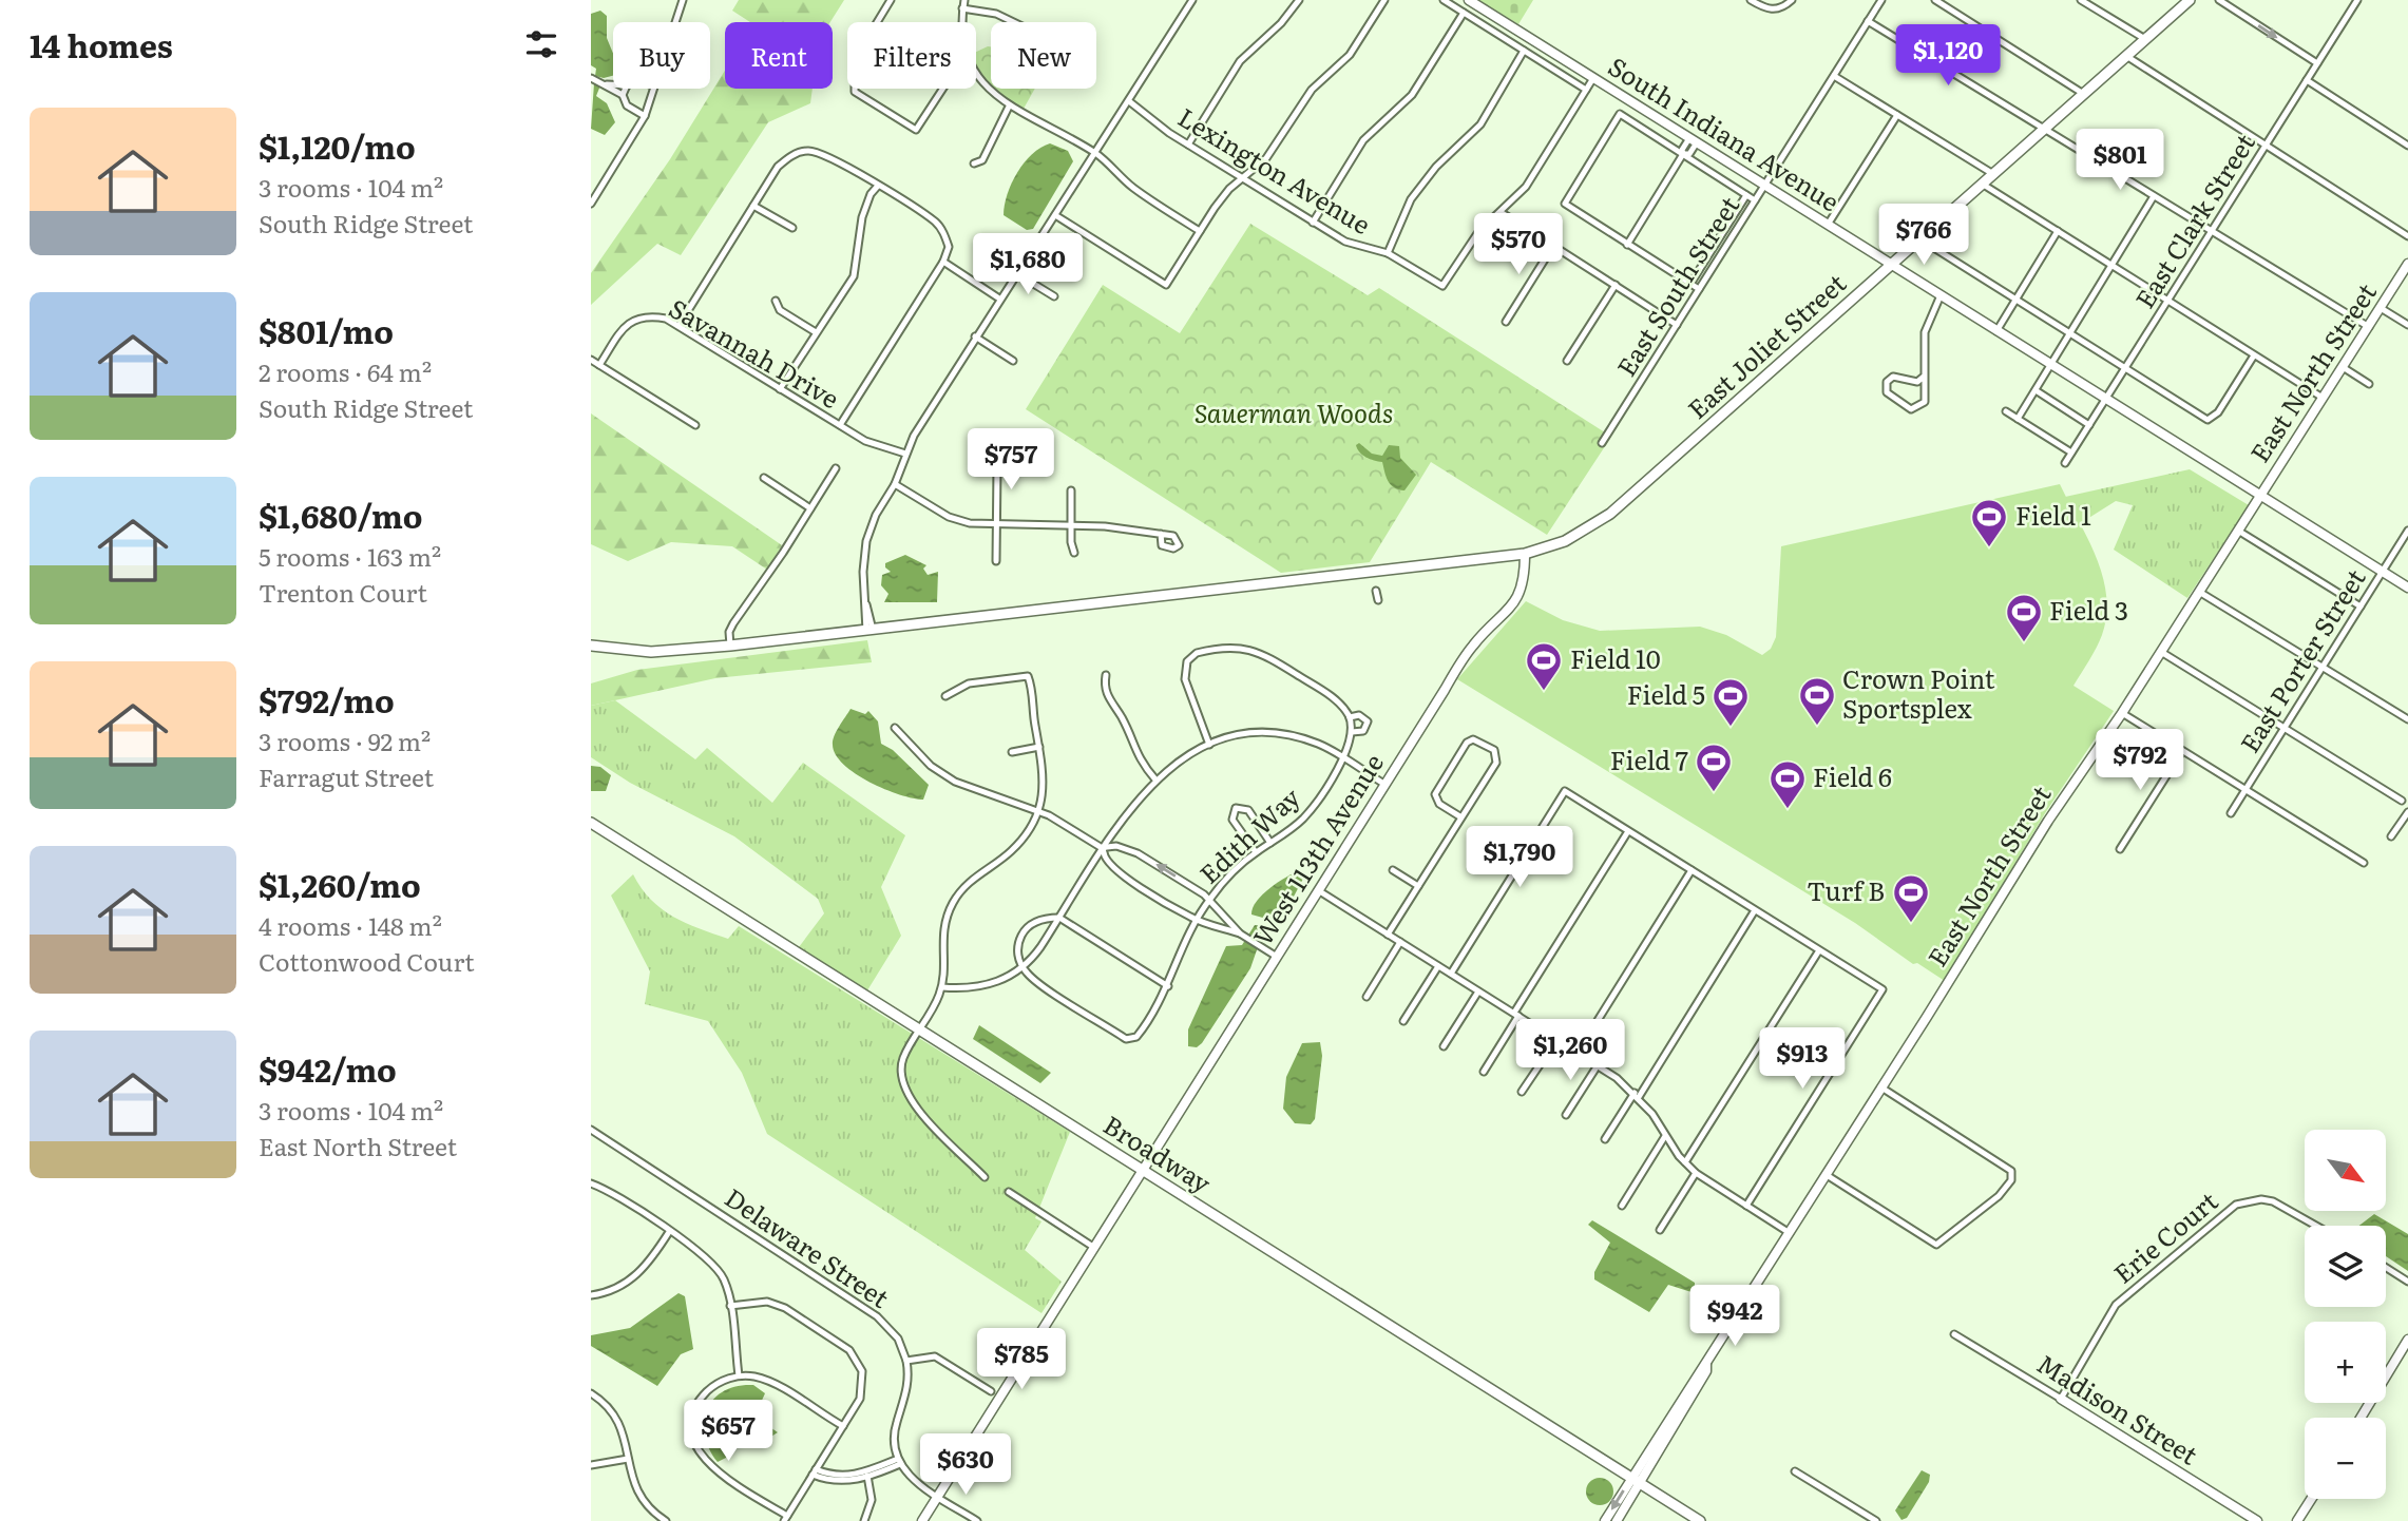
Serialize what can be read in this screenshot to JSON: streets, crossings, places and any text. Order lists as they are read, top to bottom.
{
  "streets": {
    "main road": ["East Joliet Street", "Broadway"],
    "street": [
      "South Indiana Avenue",
      "Lexington Avenue",
      "East Clark Street",
      "East South Street",
      "Savannah Drive",
      "East North Street",
      "East Porter Street",
      "Edith Way",
      "West 113th Avenue",
      "Erie Court",
      "Delaware Street",
      "Madison Street"
    ]
  },
  "crossings": [
    ["South Indiana Avenue", "East Clark Street"],
    ["South Indiana Avenue", "East South Street"],
    ["South Indiana Avenue", "East Joliet Street"],
    ["South Indiana Avenue", "East North Street"],
    ["South Indiana Avenue", "East Porter Street"],
    ["East Joliet Street", "West 113th Avenue"],
    ["East North Street", "Broadway"],
    ["West 113th Avenue", "Broadway"],
    ["Erie Court", "Madison Street"]
  ],
  "parks": ["Sauerman Woods"],
  "places": {
    "sports": [
      "Field 1",
      "Field 3",
      "Field 10",
      "Crown Point Sportsplex",
      "Field 5",
      "Field 7",
      "Field 6",
      "Turf B"
    ]
  },
  "north": "bottom right",
  "page": {
    "heading": "14 homes",
    "chip": [
      "Buy",
      "Rent",
      "Filters",
      "New"
    ],
    "price": [
      "$1,120",
      "$801",
      "$766",
      "$570",
      "$1,680",
      "$757",
      "$792",
      "$1,790",
      "$1,260",
      "$913",
      "$942",
      "$785",
      "$657",
      "$630"
    ],
    "list": [
      {
        "name": "$1,120/mo",
        "note": "3 rooms · 104 m² · South Ridge Street"
      },
      {
        "name": "$801/mo",
        "note": "2 rooms · 64 m² · South Ridge Street"
      },
      {
        "name": "$1,680/mo",
        "note": "5 rooms · 163 m² · Trenton Court"
      },
      {
        "name": "$792/mo",
        "note": "3 rooms · 92 m² · Farragut Street"
      },
      {
        "name": "$1,260/mo",
        "note": "4 rooms · 148 m² · Cottonwood Court"
      },
      {
        "name": "$942/mo",
        "note": "3 rooms · 104 m² · East North Street"
      }
    ],
    "map_buttons": ["+", "−"]
  }
}
